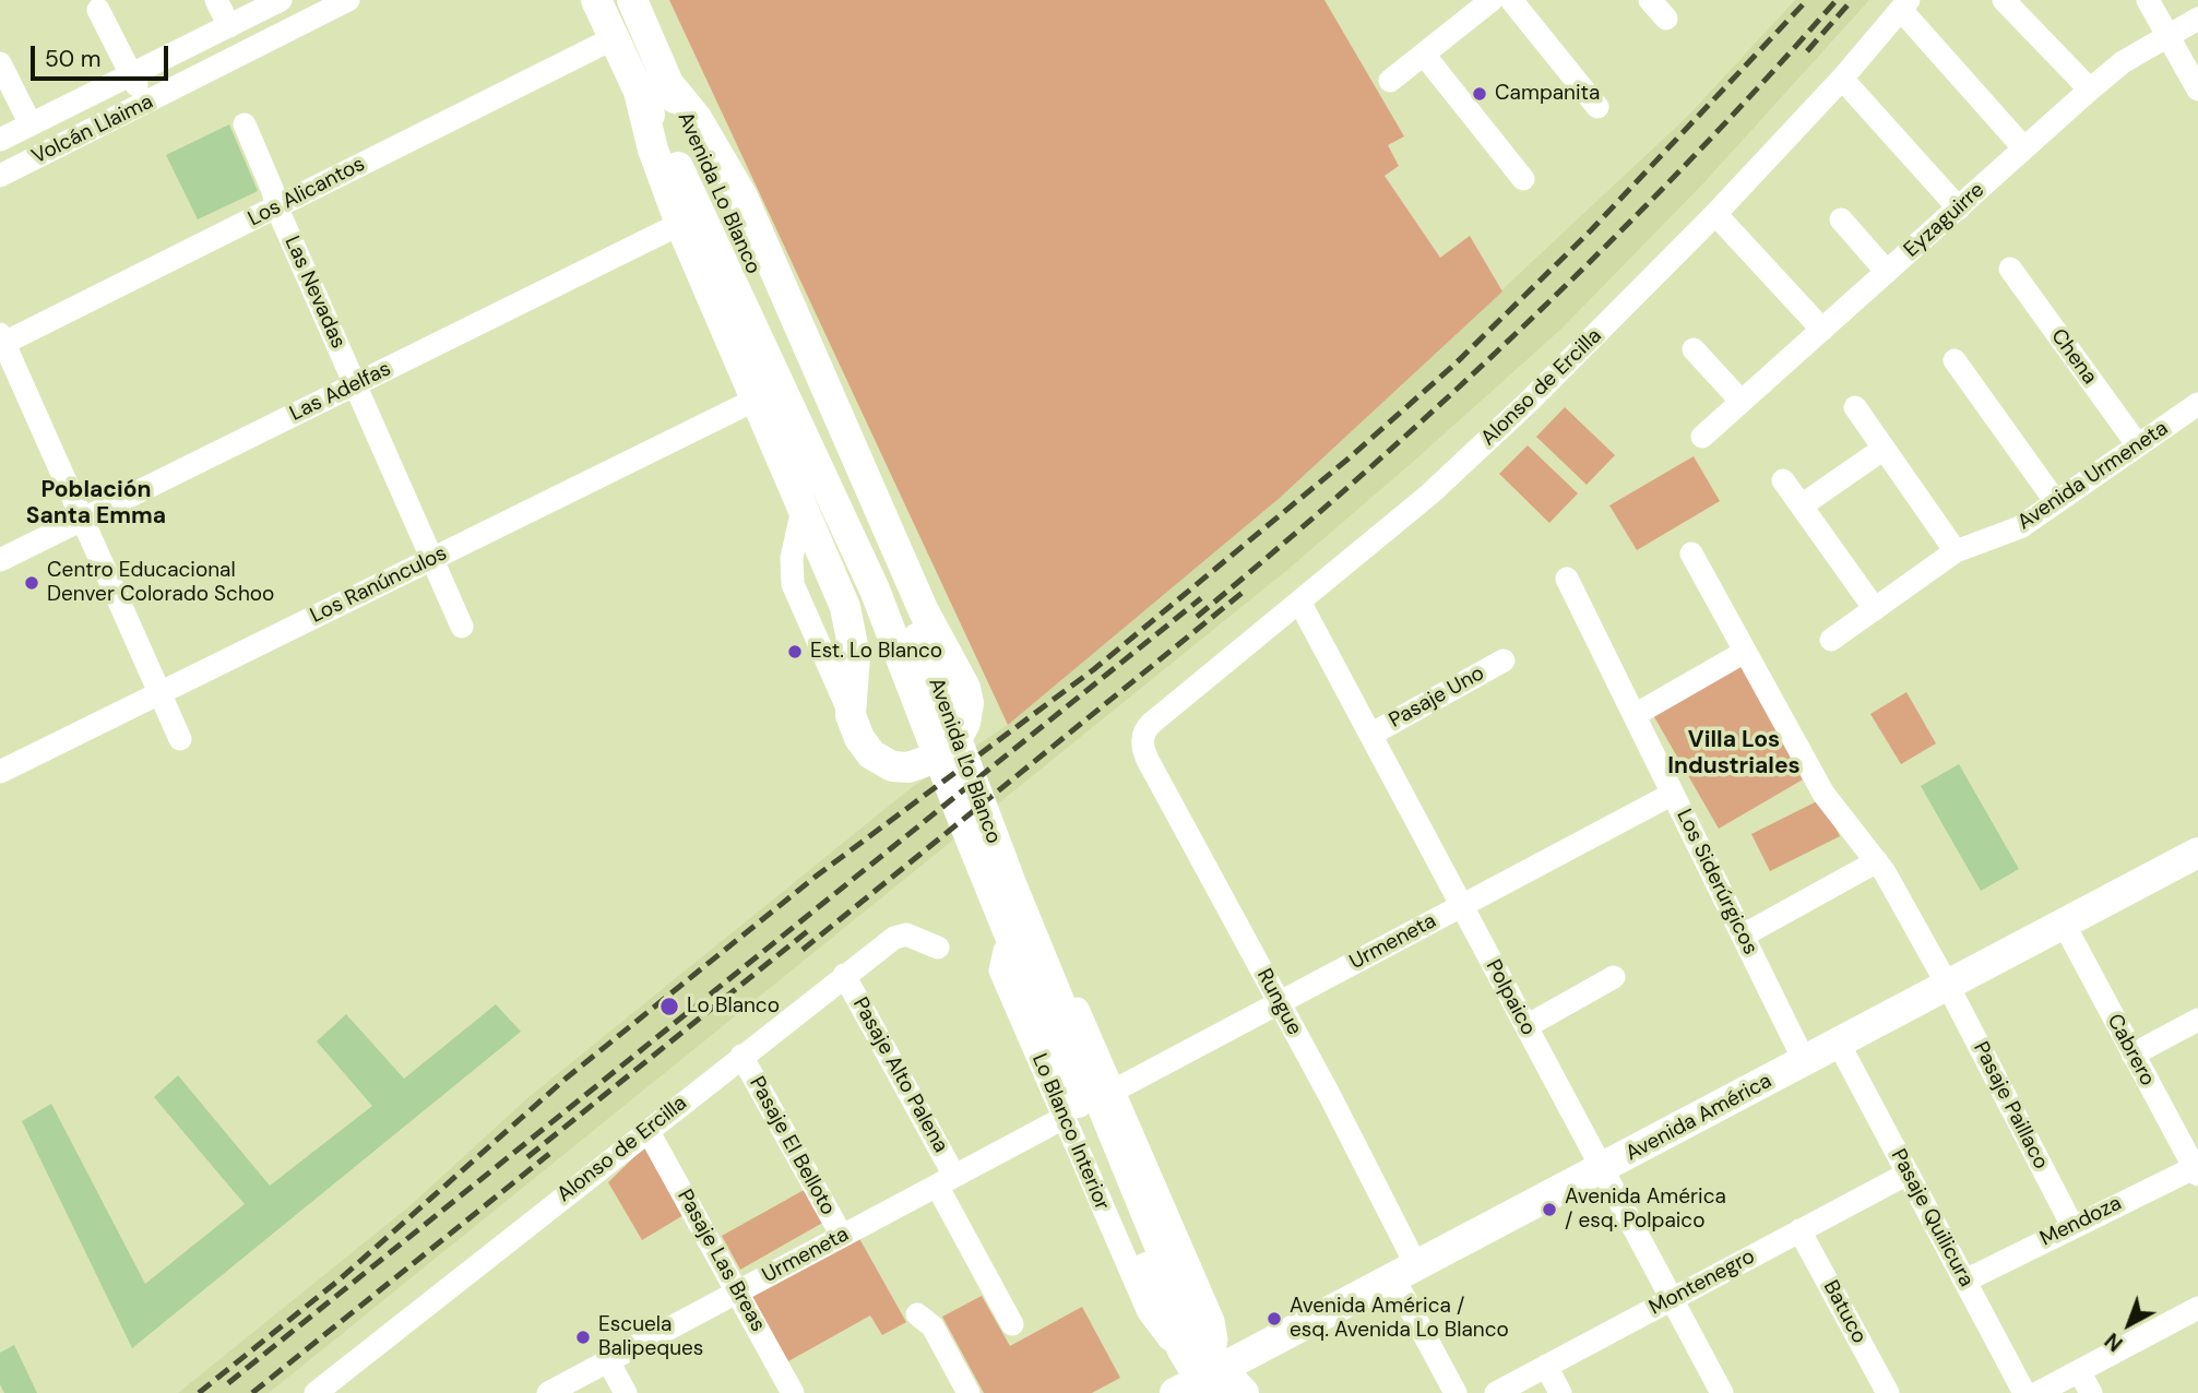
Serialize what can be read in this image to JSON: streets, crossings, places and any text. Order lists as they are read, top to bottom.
{
  "streets": {
    "main road": ["Avenida Lo Blanco", "Avenida América"],
    "street": [
      "Volcán Llaima",
      "Los Alicantos",
      "Eyzaguirre",
      "Las Nevadas",
      "Chena",
      "Alonso de Ercilla",
      "Las Adelfas",
      "Avenida Urmeneta",
      "Los Ranúnculos",
      "Pasaje Uno",
      "Los Siderúrgicos",
      "Urmeneta",
      "Polpaico",
      "Rungue",
      "Cabrero",
      "Pasaje Alto Palena",
      "Pasaje Paillaco",
      "Lo Blanco Interior",
      "Pasaje El Belloto",
      "Pasaje Quilicura",
      "Mendoza",
      "Pasaje Las Breas",
      "Montenegro",
      "Batuco"
    ]
  },
  "crossings": [
    ["Los Alicantos", "Avenida Lo Blanco"],
    ["Los Alicantos", "Las Nevadas"],
    ["Avenida Lo Blanco", "Los Ranúnculos"],
    ["Avenida Lo Blanco", "Avenida América"],
    ["Avenida Lo Blanco", "Lo Blanco Interior"],
    ["Las Nevadas", "Las Adelfas"],
    ["Las Nevadas", "Los Ranúnculos"],
    ["Chena", "Avenida Urmeneta"],
    ["Alonso de Ercilla", "Polpaico"],
    ["Alonso de Ercilla", "Rungue"],
    ["Alonso de Ercilla", "Pasaje Alto Palena"],
    ["Alonso de Ercilla", "Pasaje El Belloto"],
    ["Alonso de Ercilla", "Pasaje Las Breas"],
    ["Pasaje Uno", "Polpaico"],
    ["Los Siderúrgicos", "Urmeneta"],
    ["Los Siderúrgicos", "Avenida América"],
    ["Urmeneta", "Polpaico"],
    ["Urmeneta", "Rungue"],
    ["Urmeneta", "Pasaje Alto Palena"],
    ["Urmeneta", "Lo Blanco Interior"],
    ["Urmeneta", "Pasaje El Belloto"],
    ["Urmeneta", "Pasaje Las Breas"],
    ["Polpaico", "Avenida América"],
    ["Polpaico", "Montenegro"],
    ["Rungue", "Avenida América"],
    ["Cabrero", "Avenida América"],
    ["Cabrero", "Mendoza"],
    ["Pasaje Paillaco", "Avenida América"],
    ["Pasaje Paillaco", "Mendoza"],
    ["Avenida América", "Pasaje Quilicura"],
    ["Pasaje Quilicura", "Mendoza"],
    ["Pasaje Quilicura", "Montenegro"],
    ["Montenegro", "Batuco"]
  ],
  "districts": ["Población Santa Emma", "Villa Los Industriales"],
  "places": [
    "Campanita",
    "Centro Educacional Denver Colorado Schoo",
    "Est. Lo Blanco",
    "Lo Blanco",
    "Avenida América / esq. Polpaico",
    "Avenida América / esq. Avenida Lo Blanco",
    "Escuela Balipeques"
  ],
  "scale_bar": "50 m",
  "north": "bottom left"
}
